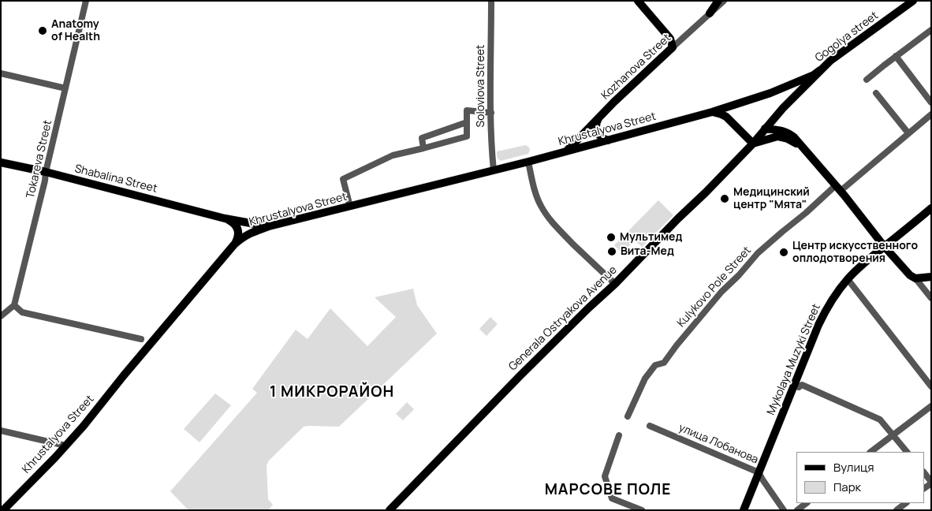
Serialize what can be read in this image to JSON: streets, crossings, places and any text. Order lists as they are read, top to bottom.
{
  "streets": {
    "main road": [
      "Gogolya street",
      "Kozhanova Street",
      "Khrustalyova Street",
      "Shabalina Street",
      "Generala Ostryakova Avenue",
      "Mykolaya Muzyki Street"
    ],
    "street": [
      "Soloviova Street",
      "Tokareva Street",
      "Kulykovo Pole Street",
      "улица Лобанова"
    ]
  },
  "crossings": [
    ["Gogolya street", "Khrustalyova Street"],
    ["Gogolya street", "Generala Ostryakova Avenue"],
    ["Kozhanova Street", "Khrustalyova Street"],
    ["Soloviova Street", "Khrustalyova Street"],
    ["Khrustalyova Street", "Shabalina Street"],
    ["Tokareva Street", "Shabalina Street"],
    ["Mykolaya Muzyki Street", "улица Лобанова"]
  ],
  "districts": ["1 МИКРОРАЙОН", "МАРСОВЕ ПОЛЕ"],
  "places": [
    "Anatomy of Health",
    "Медицинский центр \"Мята\"",
    "Мультимед",
    "Вита-Мед",
    "Центр искусственного оплодотворения"
  ],
  "legend": ["Вулиця", "Парк"]
}
